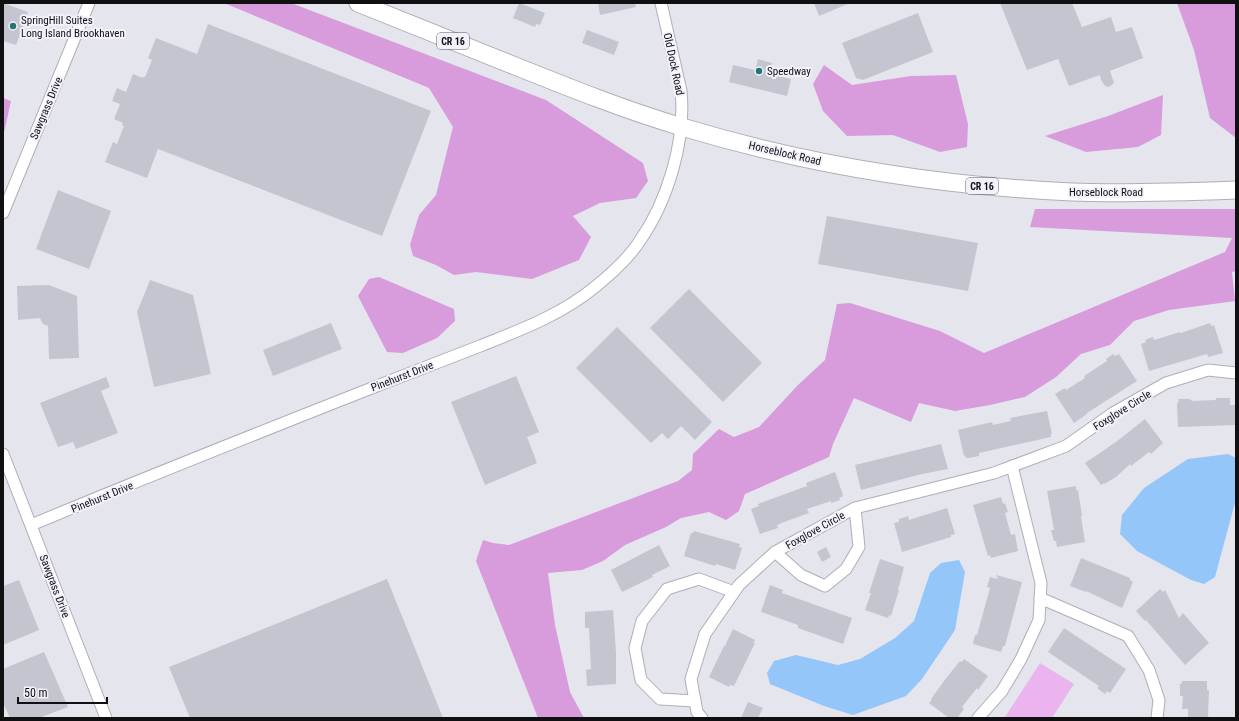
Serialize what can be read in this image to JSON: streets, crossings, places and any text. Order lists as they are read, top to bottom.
{
  "streets": {
    "main road": ["CR 16", "Horseblock Road"],
    "street": [
      "Old Dock Road",
      "Sawgrass Drive",
      "Pinehurst Drive",
      "Foxglove Circle"
    ]
  },
  "crossings": [
    ["Old Dock Road", "Horseblock Road"],
    ["Old Dock Road", "Pinehurst Drive"],
    ["Sawgrass Drive", "Pinehurst Drive"],
    ["Horseblock Road", "Pinehurst Drive"]
  ],
  "places": ["SpringHill Suites Long Island Brookhaven", "Speedway"],
  "scale_bar": "50 m"
}
